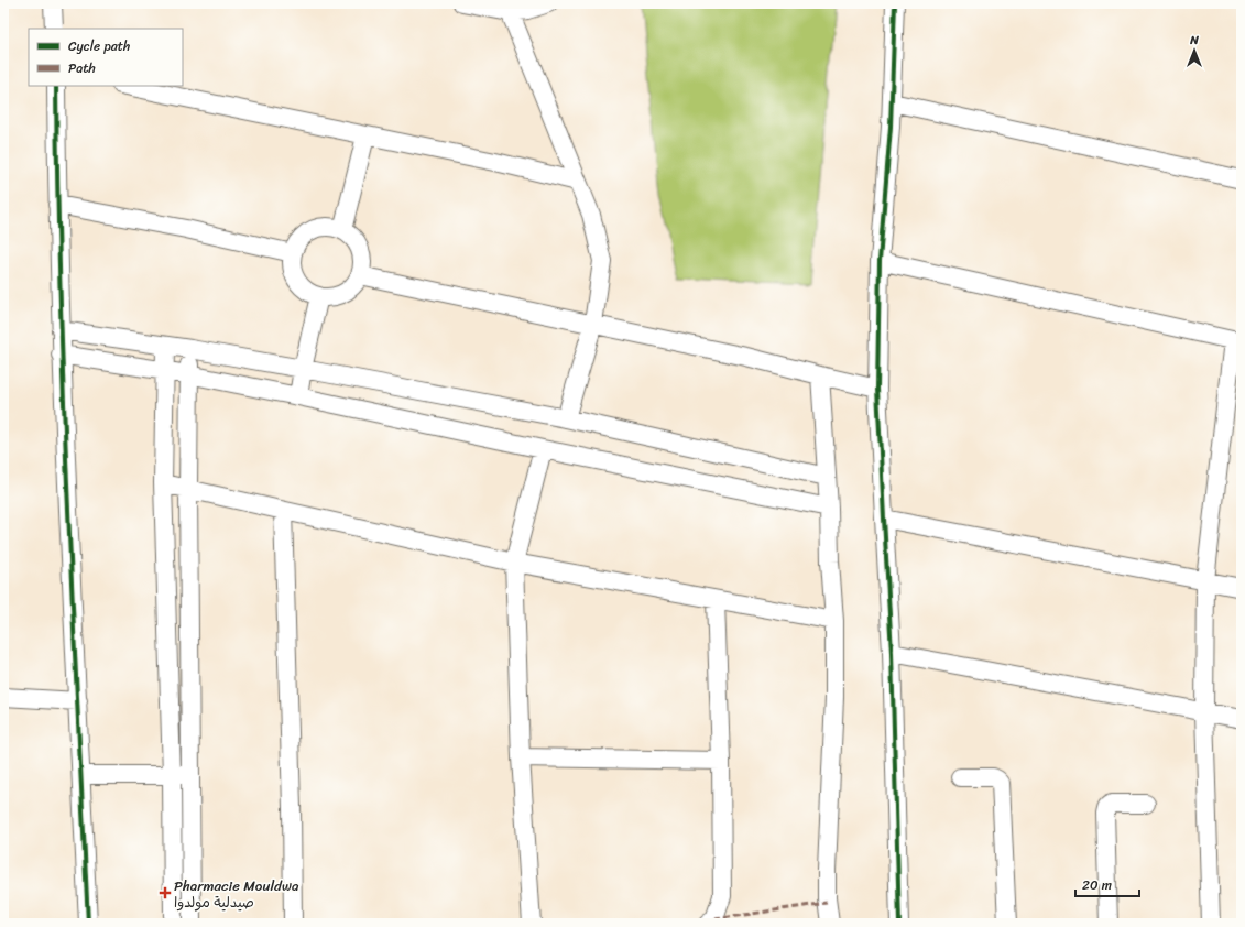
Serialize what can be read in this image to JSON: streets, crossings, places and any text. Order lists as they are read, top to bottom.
{
  "places": {
    "health": ["Pharmacie Mouldwa صيدلية مولدوا"]
  },
  "legend": ["Cycle path", "Path"],
  "scale_bar": "20 m",
  "north": "top"
}
